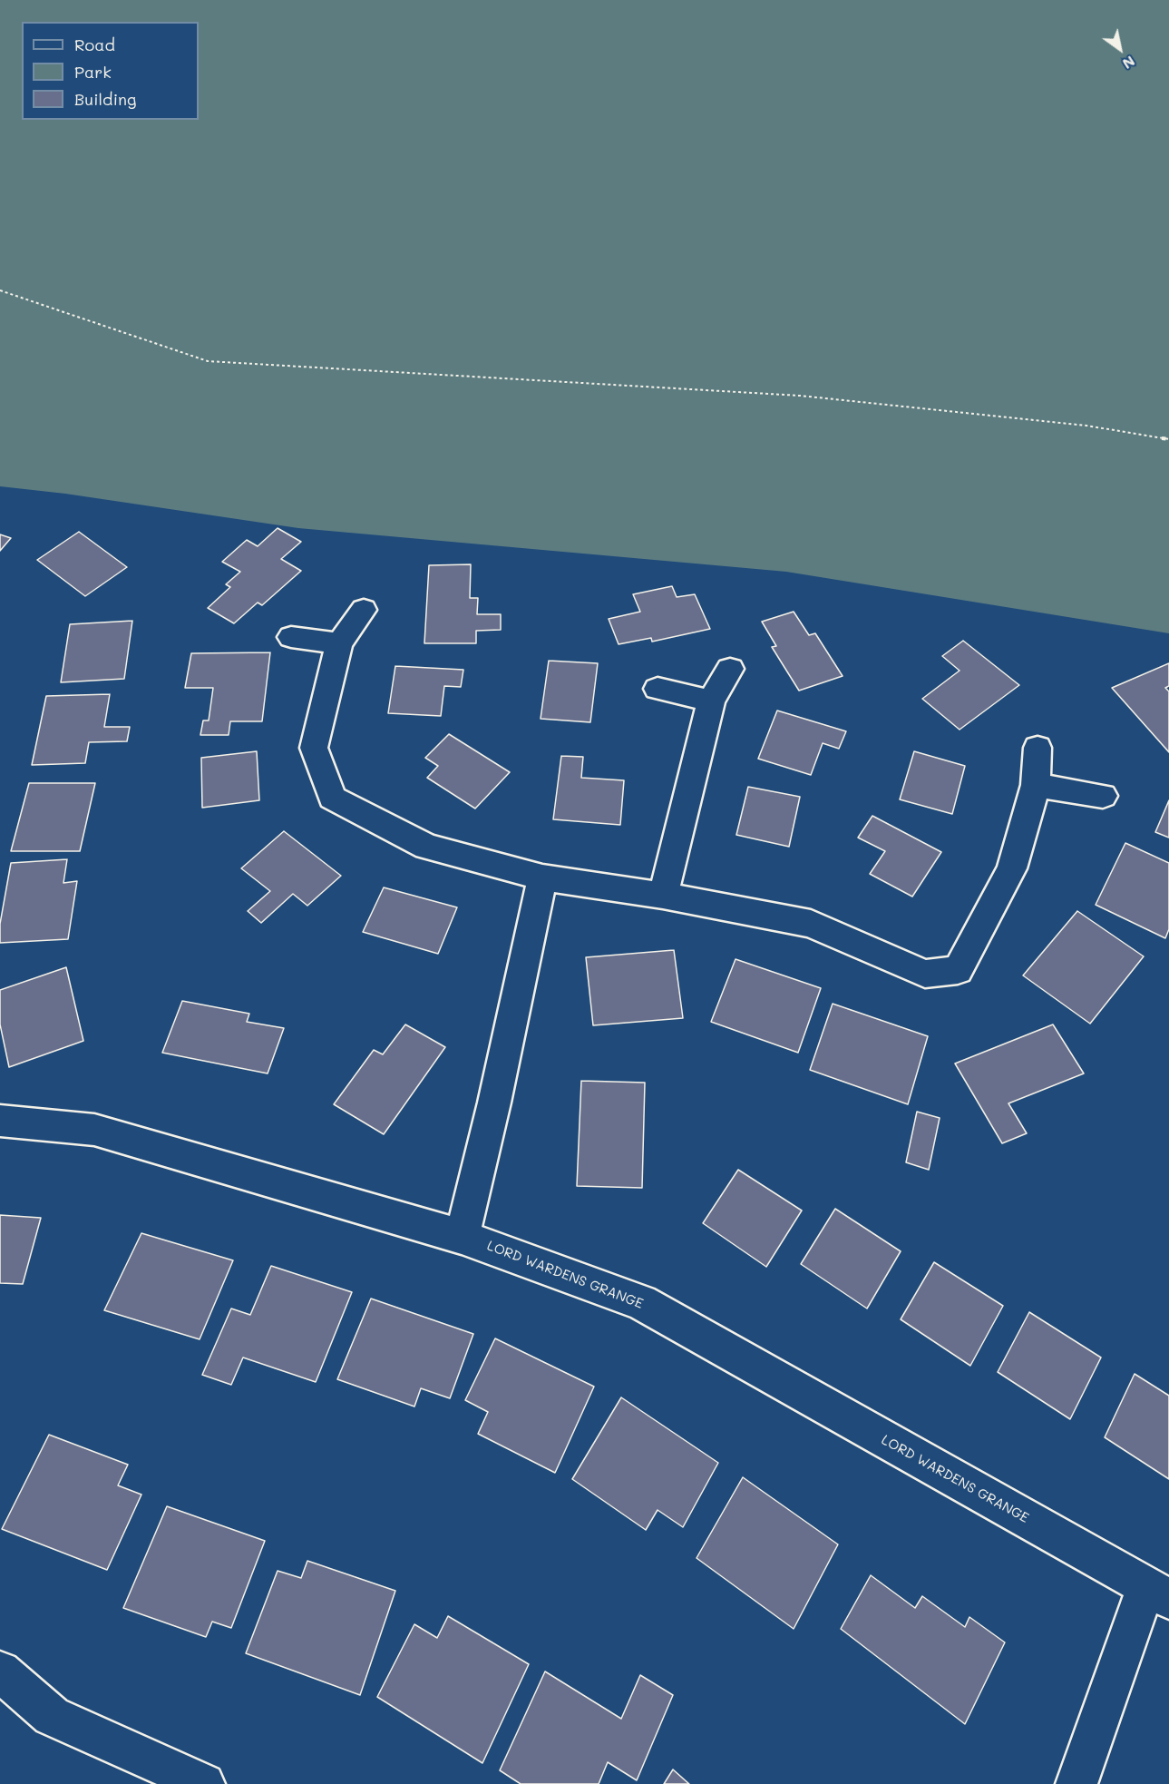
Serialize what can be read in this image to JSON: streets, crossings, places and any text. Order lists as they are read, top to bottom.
{
  "streets": {
    "street": ["LORD WARDENS GRANGE"]
  },
  "legend": ["Road", "Park", "Building"],
  "north": "bottom right"
}
